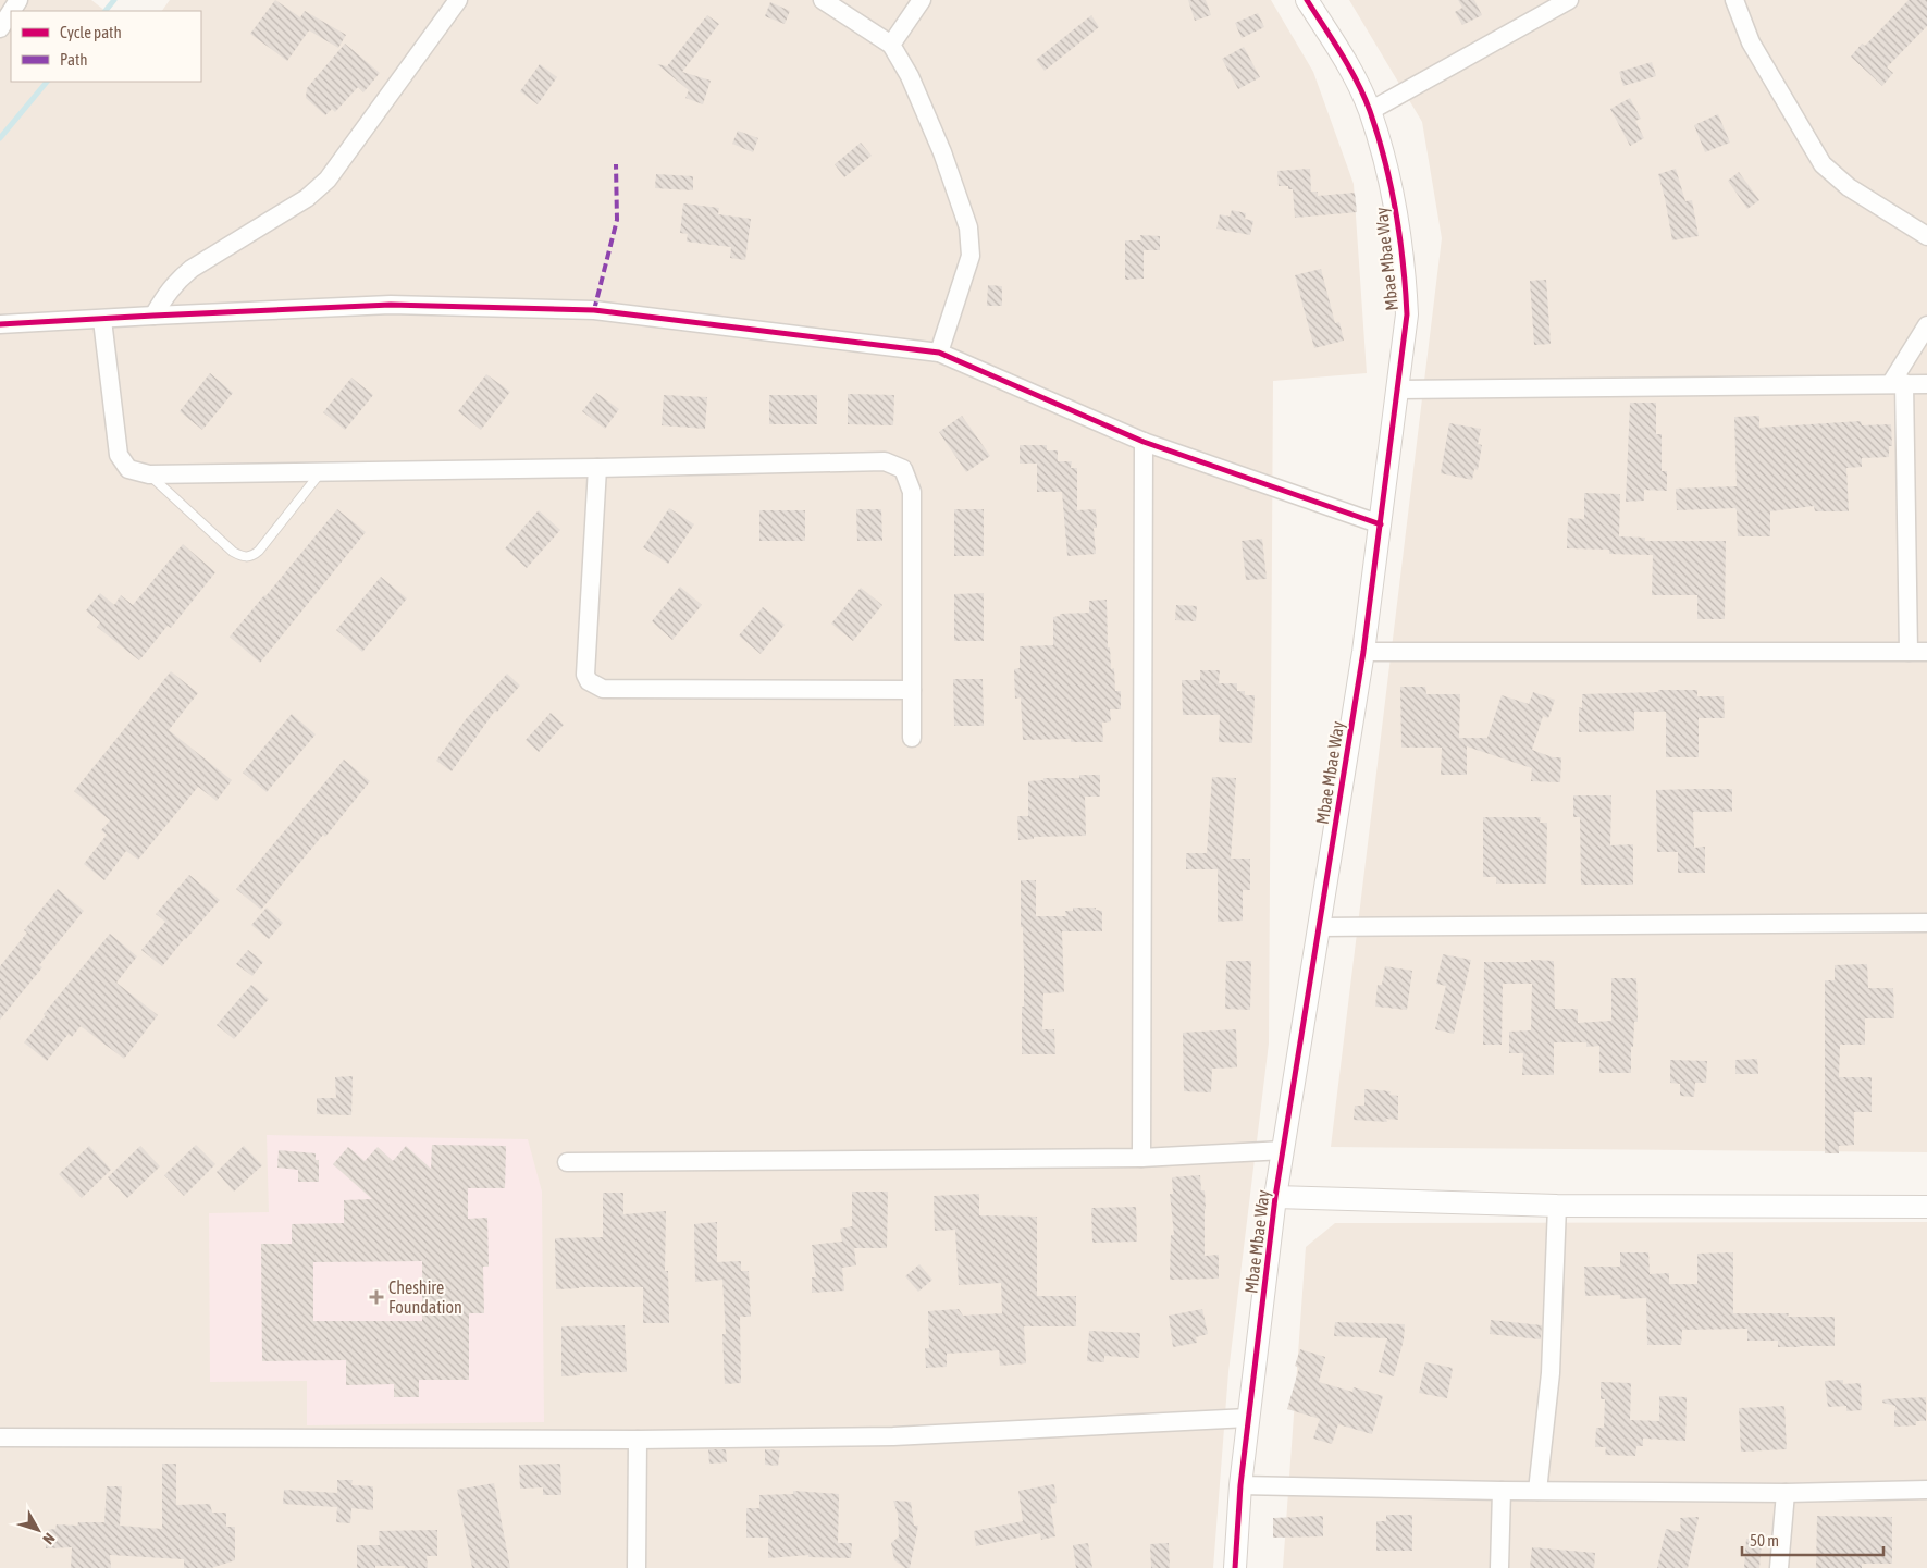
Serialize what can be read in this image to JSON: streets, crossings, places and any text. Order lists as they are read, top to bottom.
{
  "streets": {
    "street": ["Mbae Mbae Way"]
  },
  "places": {
    "health": ["Cheshire Foundation"]
  },
  "legend": ["Cycle path", "Path"],
  "scale_bar": "50 m",
  "north": "bottom right"
}
